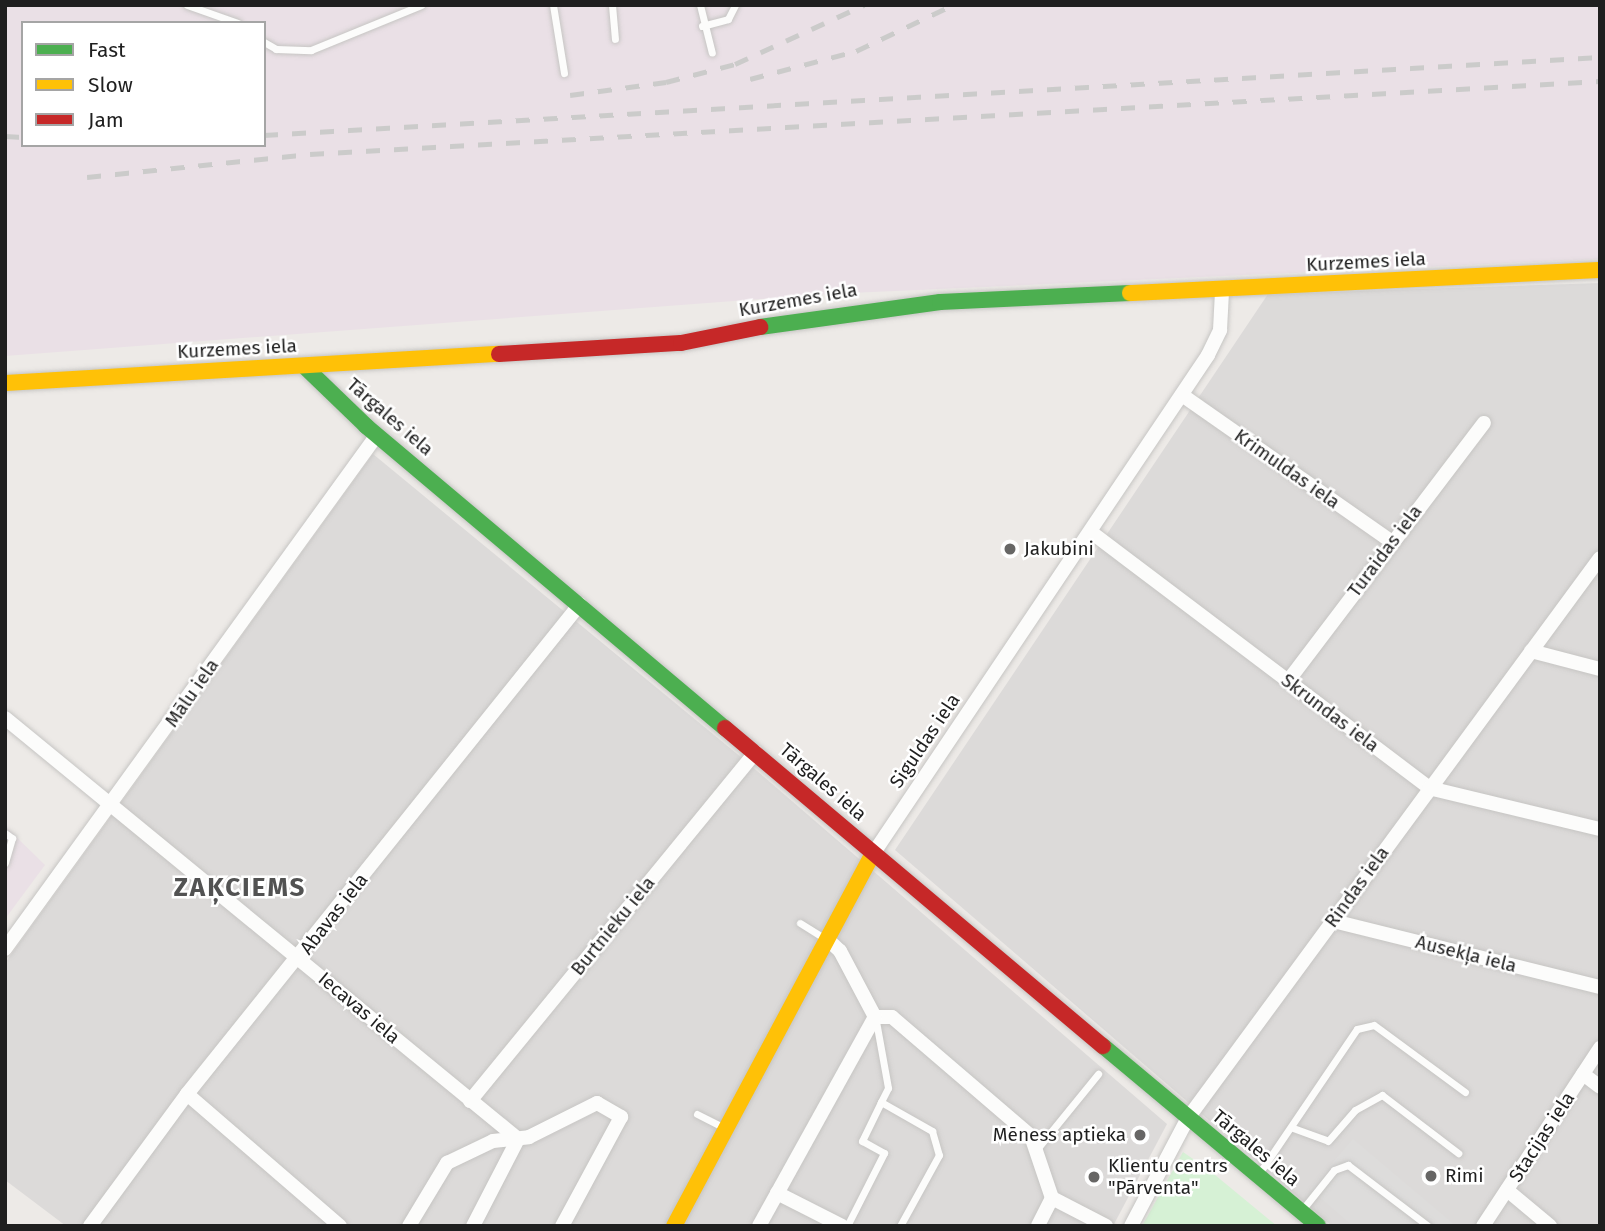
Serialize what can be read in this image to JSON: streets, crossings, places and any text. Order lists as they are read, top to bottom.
{
  "streets": {
    "main road": ["Kurzemes iela", "Tārgales iela", "Siguldas iela"],
    "street": [
      "Krimuldas iela",
      "Turaidas iela",
      "Mālu iela",
      "Skrundas iela",
      "Rindas iela",
      "Abavas iela",
      "Burtnieku iela",
      "Ausekļa iela",
      "Iecavas iela",
      "Stacijas iela"
    ]
  },
  "crossings": [
    ["Kurzemes iela", "Tārgales iela"],
    ["Kurzemes iela", "Siguldas iela"],
    ["Tārgales iela", "Mālu iela"],
    ["Tārgales iela", "Siguldas iela"],
    ["Tārgales iela", "Rindas iela"],
    ["Tārgales iela", "Abavas iela"],
    ["Tārgales iela", "Burtnieku iela"],
    ["Krimuldas iela", "Turaidas iela"],
    ["Krimuldas iela", "Siguldas iela"],
    ["Turaidas iela", "Skrundas iela"],
    ["Mālu iela", "Iecavas iela"],
    ["Skrundas iela", "Siguldas iela"],
    ["Skrundas iela", "Rindas iela"],
    ["Rindas iela", "Ausekļa iela"],
    ["Abavas iela", "Iecavas iela"],
    ["Burtnieku iela", "Iecavas iela"]
  ],
  "districts": ["ZAĶCIEMS"],
  "places": [
    "Jakubini",
    "Mēness aptieka",
    "Rimi",
    "Klientu centrs \"Pārventa\""
  ],
  "legend": ["Fast", "Slow", "Jam"]
}
